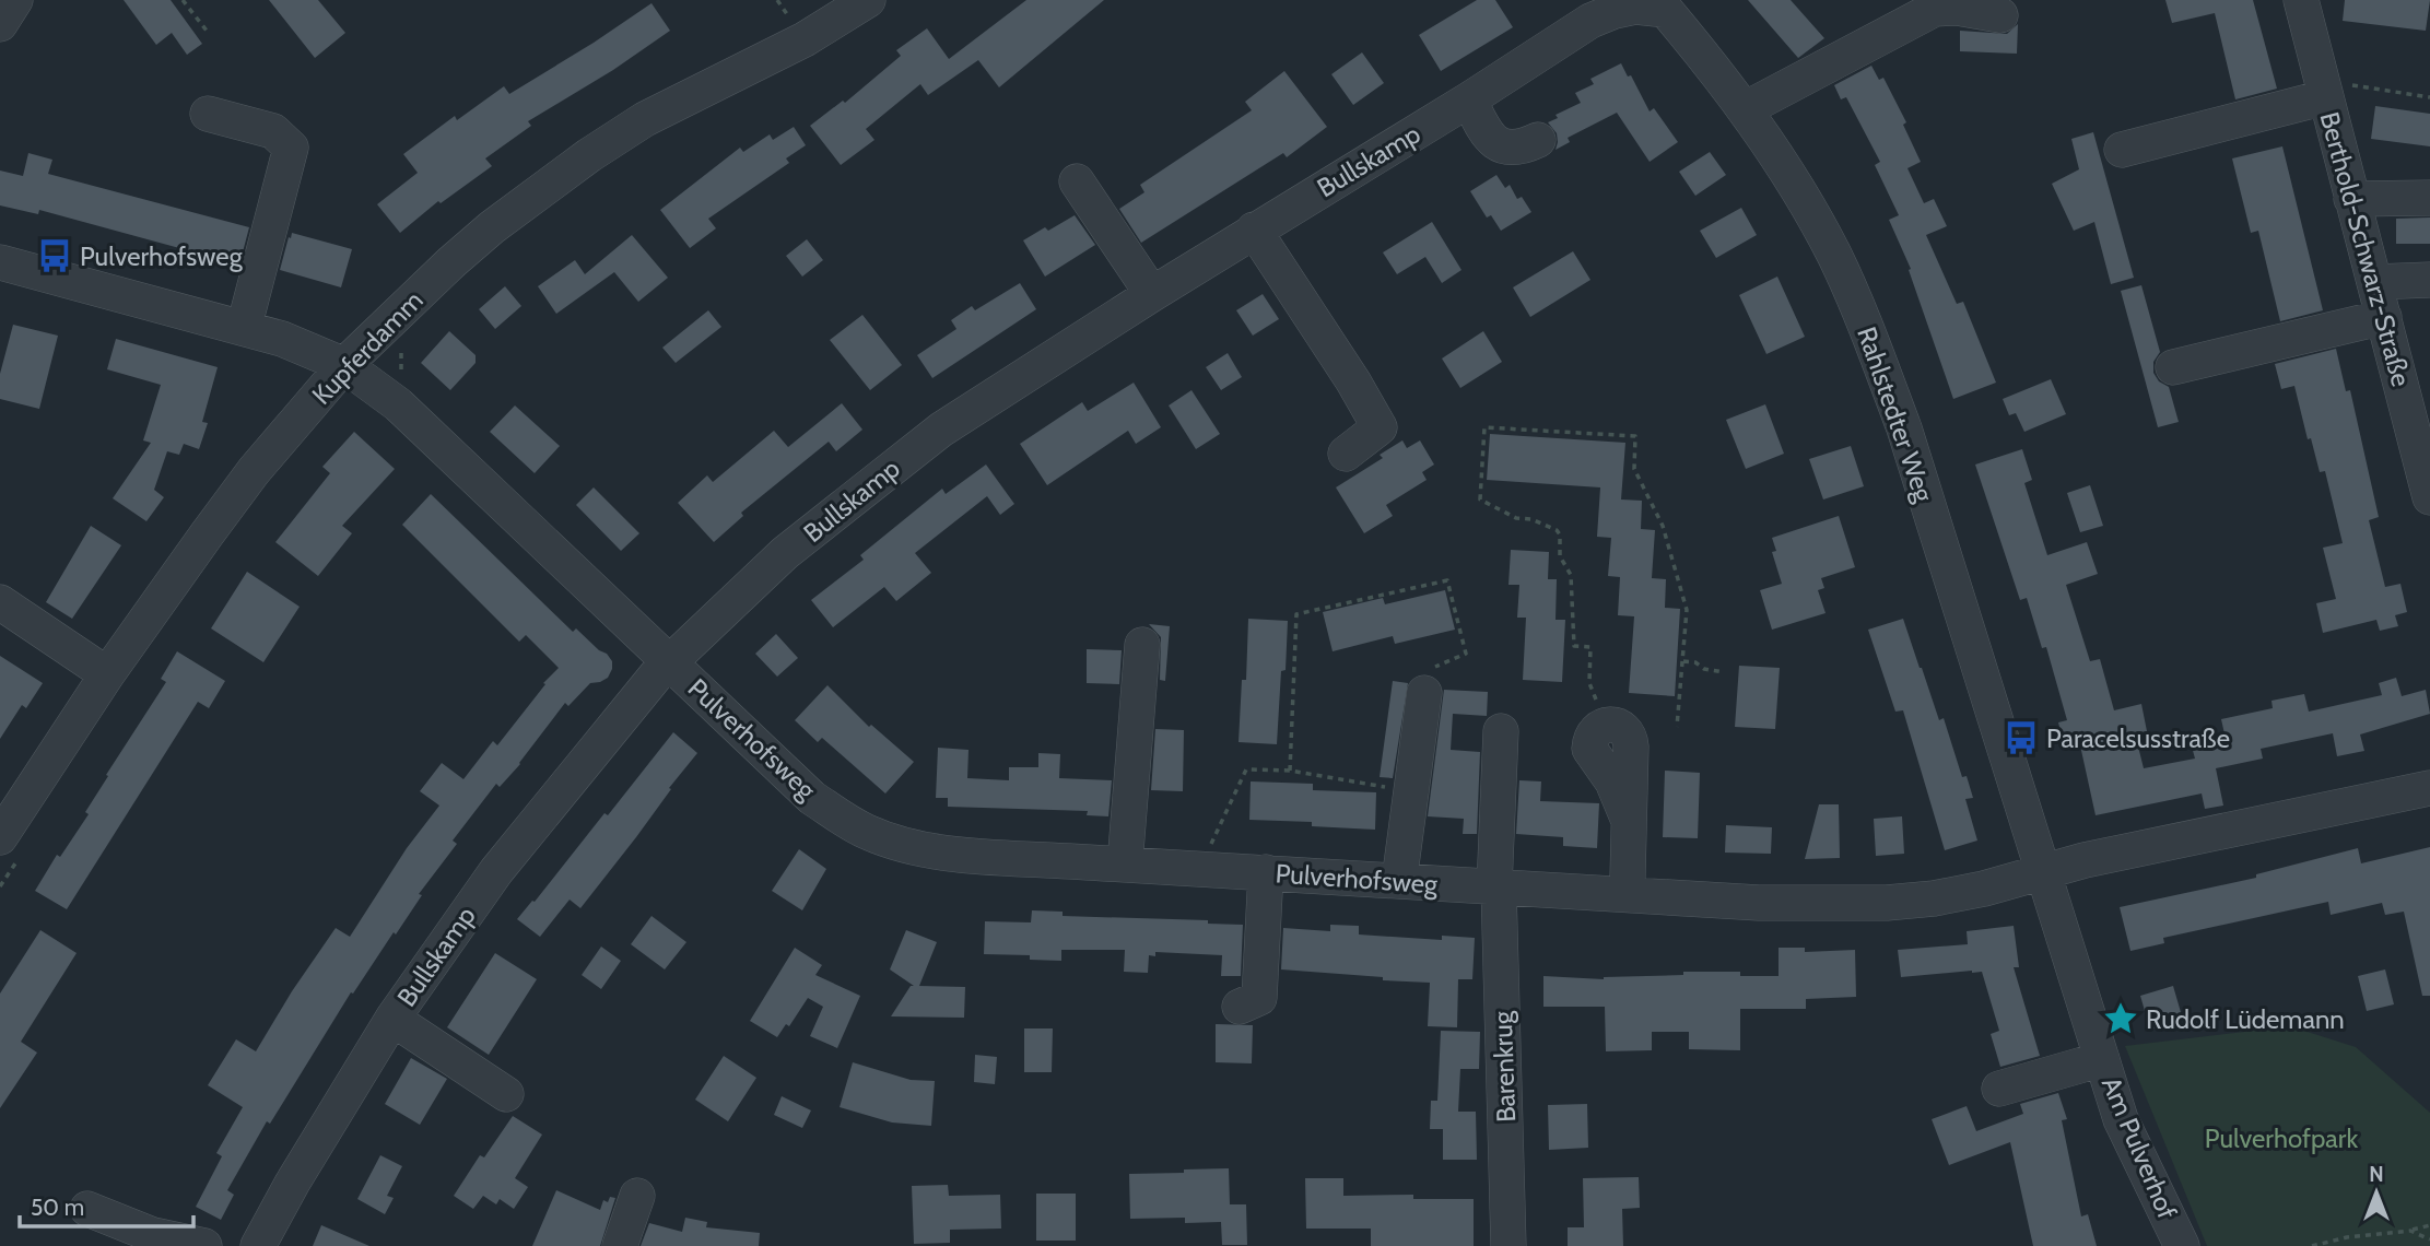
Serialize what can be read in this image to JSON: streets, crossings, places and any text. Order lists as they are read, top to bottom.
{
  "streets": {
    "street": [
      "Bullskamp",
      "Berthold-Schwarz-Straße",
      "Kupferdamm",
      "Rahlstedter Weg",
      "Pulverhofsweg",
      "Barenkrug",
      "Am Pulverhof"
    ]
  },
  "crossings": [
    ["Bullskamp", "Rahlstedter Weg"],
    ["Bullskamp", "Pulverhofsweg"],
    ["Kupferdamm", "Pulverhofsweg"],
    ["Rahlstedter Weg", "Pulverhofsweg"],
    ["Rahlstedter Weg", "Am Pulverhof"],
    ["Pulverhofsweg", "Barenkrug"],
    ["Pulverhofsweg", "Am Pulverhof"]
  ],
  "parks": ["Pulverhofpark"],
  "places": {
    "bus stop": ["Pulverhofsweg", "Paracelsusstraße"],
    "place": ["Rudolf Lüdemann"]
  },
  "scale_bar": "50 m",
  "north": "top"
}
